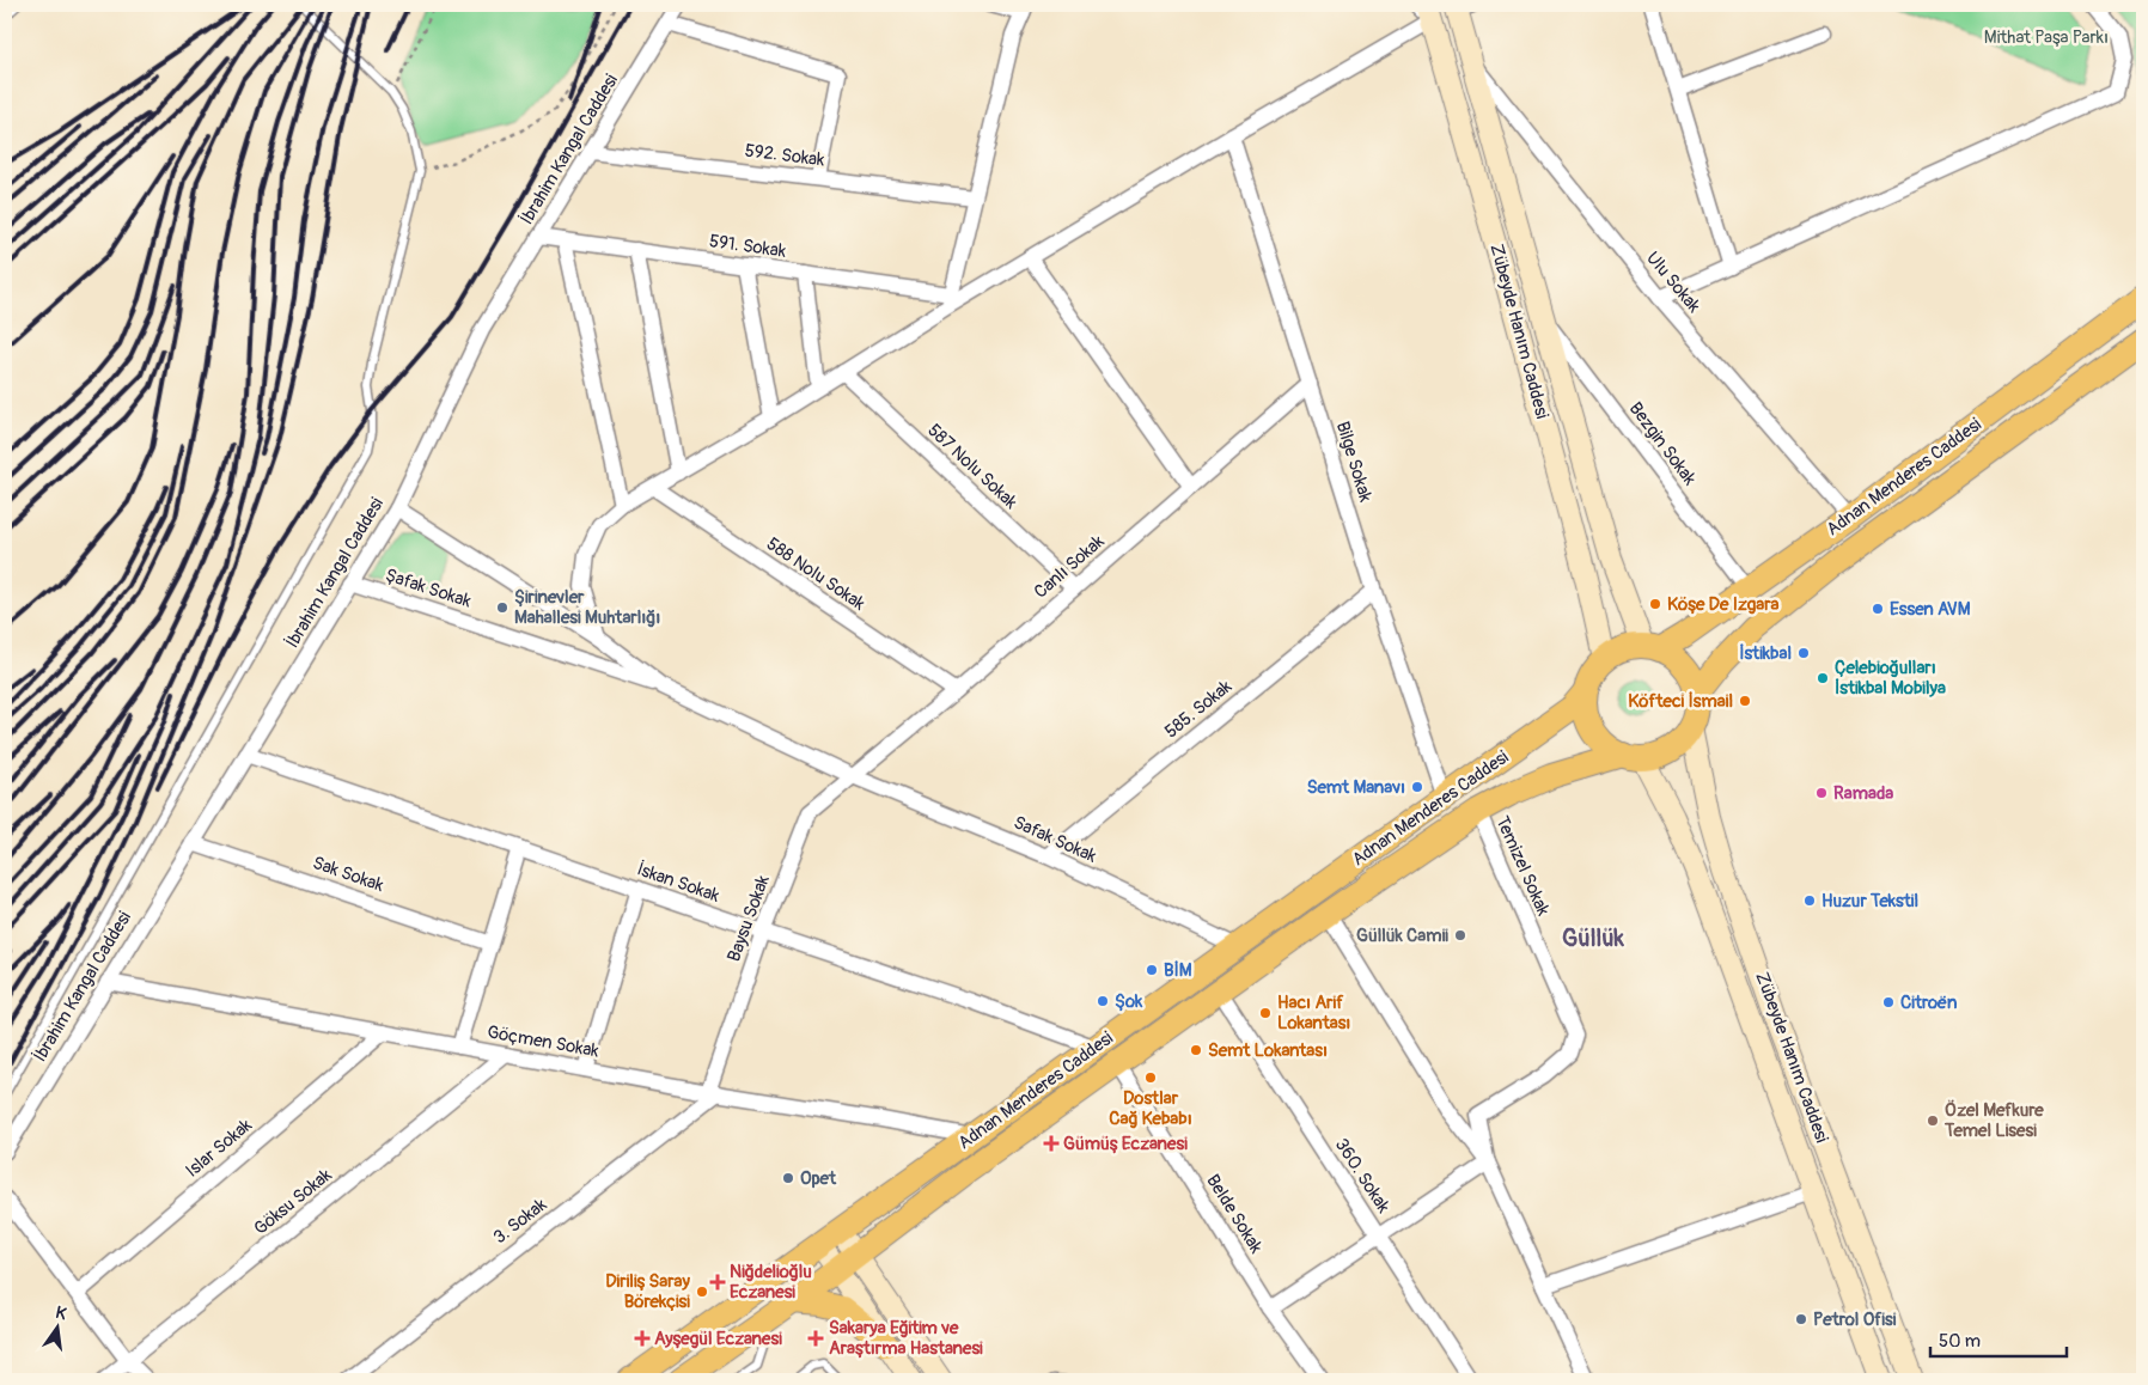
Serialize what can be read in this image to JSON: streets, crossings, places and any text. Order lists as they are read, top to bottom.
{
  "streets": {
    "main road": ["Zübeyde Hanım Caddesi", "Adnan Menderes Caddesi"],
    "street": [
      "İbrahim Kangal Caddesi",
      "592. Sokak",
      "591. Sokak",
      "Ulu Sokak",
      "Bezgin Sokak",
      "Bilge Sokak",
      "587 Nolu Sokak",
      "Canlı Sokak",
      "588 Nolu Sokak",
      "Şafak Sokak",
      "585. Sokak",
      "Safak Sokak",
      "Temizel Sokak",
      "Sak Sokak",
      "İskan Sokak",
      "Baysu Sokak",
      "Göçmen Sokak",
      "Islar Sokak",
      "360. Sokak",
      "Göksu Sokak",
      "Belde Sokak",
      "3. Sokak"
    ]
  },
  "crossings": [
    ["İbrahim Kangal Caddesi", "592. Sokak"],
    ["İbrahim Kangal Caddesi", "591. Sokak"],
    ["İbrahim Kangal Caddesi", "Şafak Sokak"],
    ["İbrahim Kangal Caddesi", "Sak Sokak"],
    ["İbrahim Kangal Caddesi", "İskan Sokak"],
    ["İbrahim Kangal Caddesi", "Göçmen Sokak"],
    ["Ulu Sokak", "Zübeyde Hanım Caddesi"],
    ["Ulu Sokak", "Adnan Menderes Caddesi"],
    ["Zübeyde Hanım Caddesi", "Bezgin Sokak"],
    ["Zübeyde Hanım Caddesi", "Adnan Menderes Caddesi"],
    ["Bezgin Sokak", "Adnan Menderes Caddesi"],
    ["Bilge Sokak", "Adnan Menderes Caddesi"],
    ["Bilge Sokak", "Canlı Sokak"],
    ["Bilge Sokak", "585. Sokak"],
    ["587 Nolu Sokak", "Canlı Sokak"],
    ["Adnan Menderes Caddesi", "Safak Sokak"],
    ["Adnan Menderes Caddesi", "Temizel Sokak"],
    ["Adnan Menderes Caddesi", "İskan Sokak"],
    ["Adnan Menderes Caddesi", "Göçmen Sokak"],
    ["Adnan Menderes Caddesi", "360. Sokak"],
    ["Adnan Menderes Caddesi", "Belde Sokak"],
    ["Canlı Sokak", "588 Nolu Sokak"],
    ["Canlı Sokak", "Şafak Sokak"],
    ["Canlı Sokak", "Safak Sokak"],
    ["Canlı Sokak", "Baysu Sokak"],
    ["Şafak Sokak", "Safak Sokak"],
    ["Şafak Sokak", "Baysu Sokak"],
    ["585. Sokak", "Safak Sokak"],
    ["Safak Sokak", "Baysu Sokak"],
    ["İskan Sokak", "Baysu Sokak"],
    ["Baysu Sokak", "Göçmen Sokak"],
    ["Baysu Sokak", "3. Sokak"],
    ["Göçmen Sokak", "Islar Sokak"],
    ["Göçmen Sokak", "Göksu Sokak"],
    ["Göçmen Sokak", "3. Sokak"]
  ],
  "districts": ["Güllük"],
  "parks": ["Mithat Paşa Parkı"],
  "places": {
    "other": [
      "Köşe De Izgara",
      "Şirinevler Mahallesi Muhtarlığı",
      "Essen AVM",
      "İstikbal",
      "Çelebioğulları İstikbal Mobilya",
      "Köfteci İsmail",
      "Semt Manavı",
      "Ramada",
      "Huzur Tekstil",
      "Güllük Camii",
      "BİM",
      "Şok",
      "Citroën",
      "Hacı Arif Lokantası",
      "Semt Lokantası",
      "Dostlar Cağ Kebabı",
      "Özel Mefkure Temel Lisesi",
      "Opet",
      "Diriliş Saray Börekçisi",
      "Petrol Ofisi"
    ],
    "health": [
      "Gümüş Eczanesi",
      "Niğdelioğlu Eczanesi",
      "Ayşegül Eczanesi",
      "Sakarya Eğitim ve Araştırma Hastanesi"
    ]
  },
  "scale_bar": "50 m",
  "north": "top"
}
